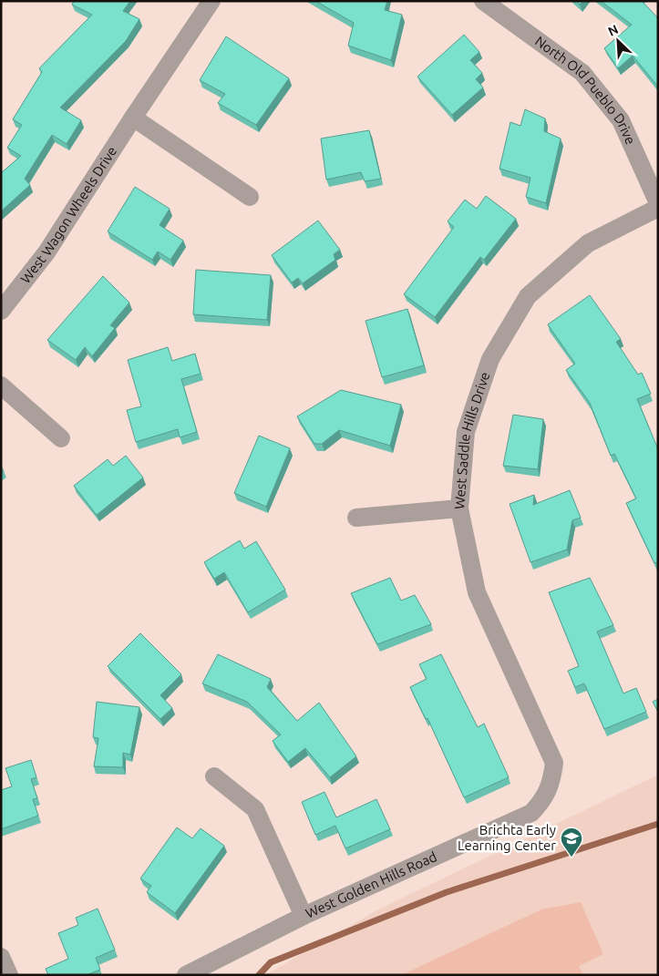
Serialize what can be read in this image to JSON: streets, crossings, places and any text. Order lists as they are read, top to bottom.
{
  "streets": {
    "street": [
      "North Old Pueblo Drive",
      "West Wagon Wheels Drive",
      "West Saddle Hills Drive",
      "West Golden Hills Road"
    ]
  },
  "crossings": [
    ["West Saddle Hills Drive", "West Golden Hills Road"]
  ],
  "places": {
    "school or university": ["Brichta Early Learning Center"]
  },
  "north": "top left"
}
